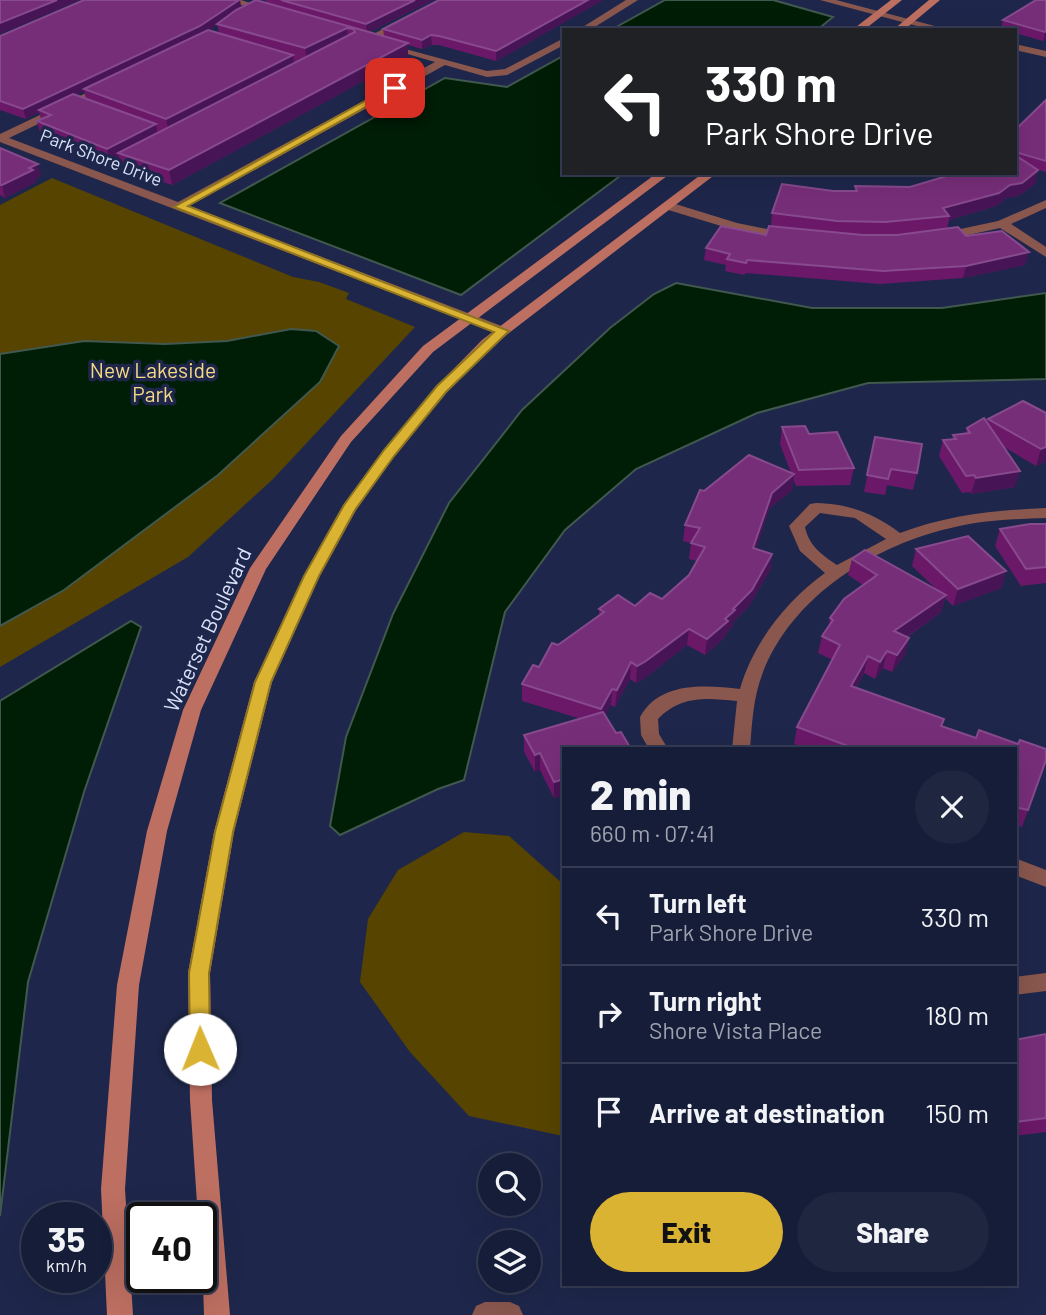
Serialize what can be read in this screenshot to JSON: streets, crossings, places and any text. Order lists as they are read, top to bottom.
{
  "streets": {
    "street": ["Park Shore Drive", "Waterset Boulevard"]
  },
  "crossings": [
    ["Park Shore Drive", "Waterset Boulevard"]
  ],
  "parks": ["New Lakeside Park"],
  "page": {
    "turn": ["330 m", "Park Shore Drive"],
    "heading": ["2 min", "660 m · 07:41"],
    "list": [
      {
        "name": "Turn left",
        "note": "Park Shore Drive",
        "value": "330 m"
      },
      {
        "name": "Turn right",
        "note": "Shore Vista Place",
        "value": "180 m"
      },
      {
        "name": "Arrive at destination",
        "value": "150 m"
      }
    ],
    "buttons": ["Exit", "Share"],
    "speed": "35 km/h",
    "limit": "40"
  }
}
